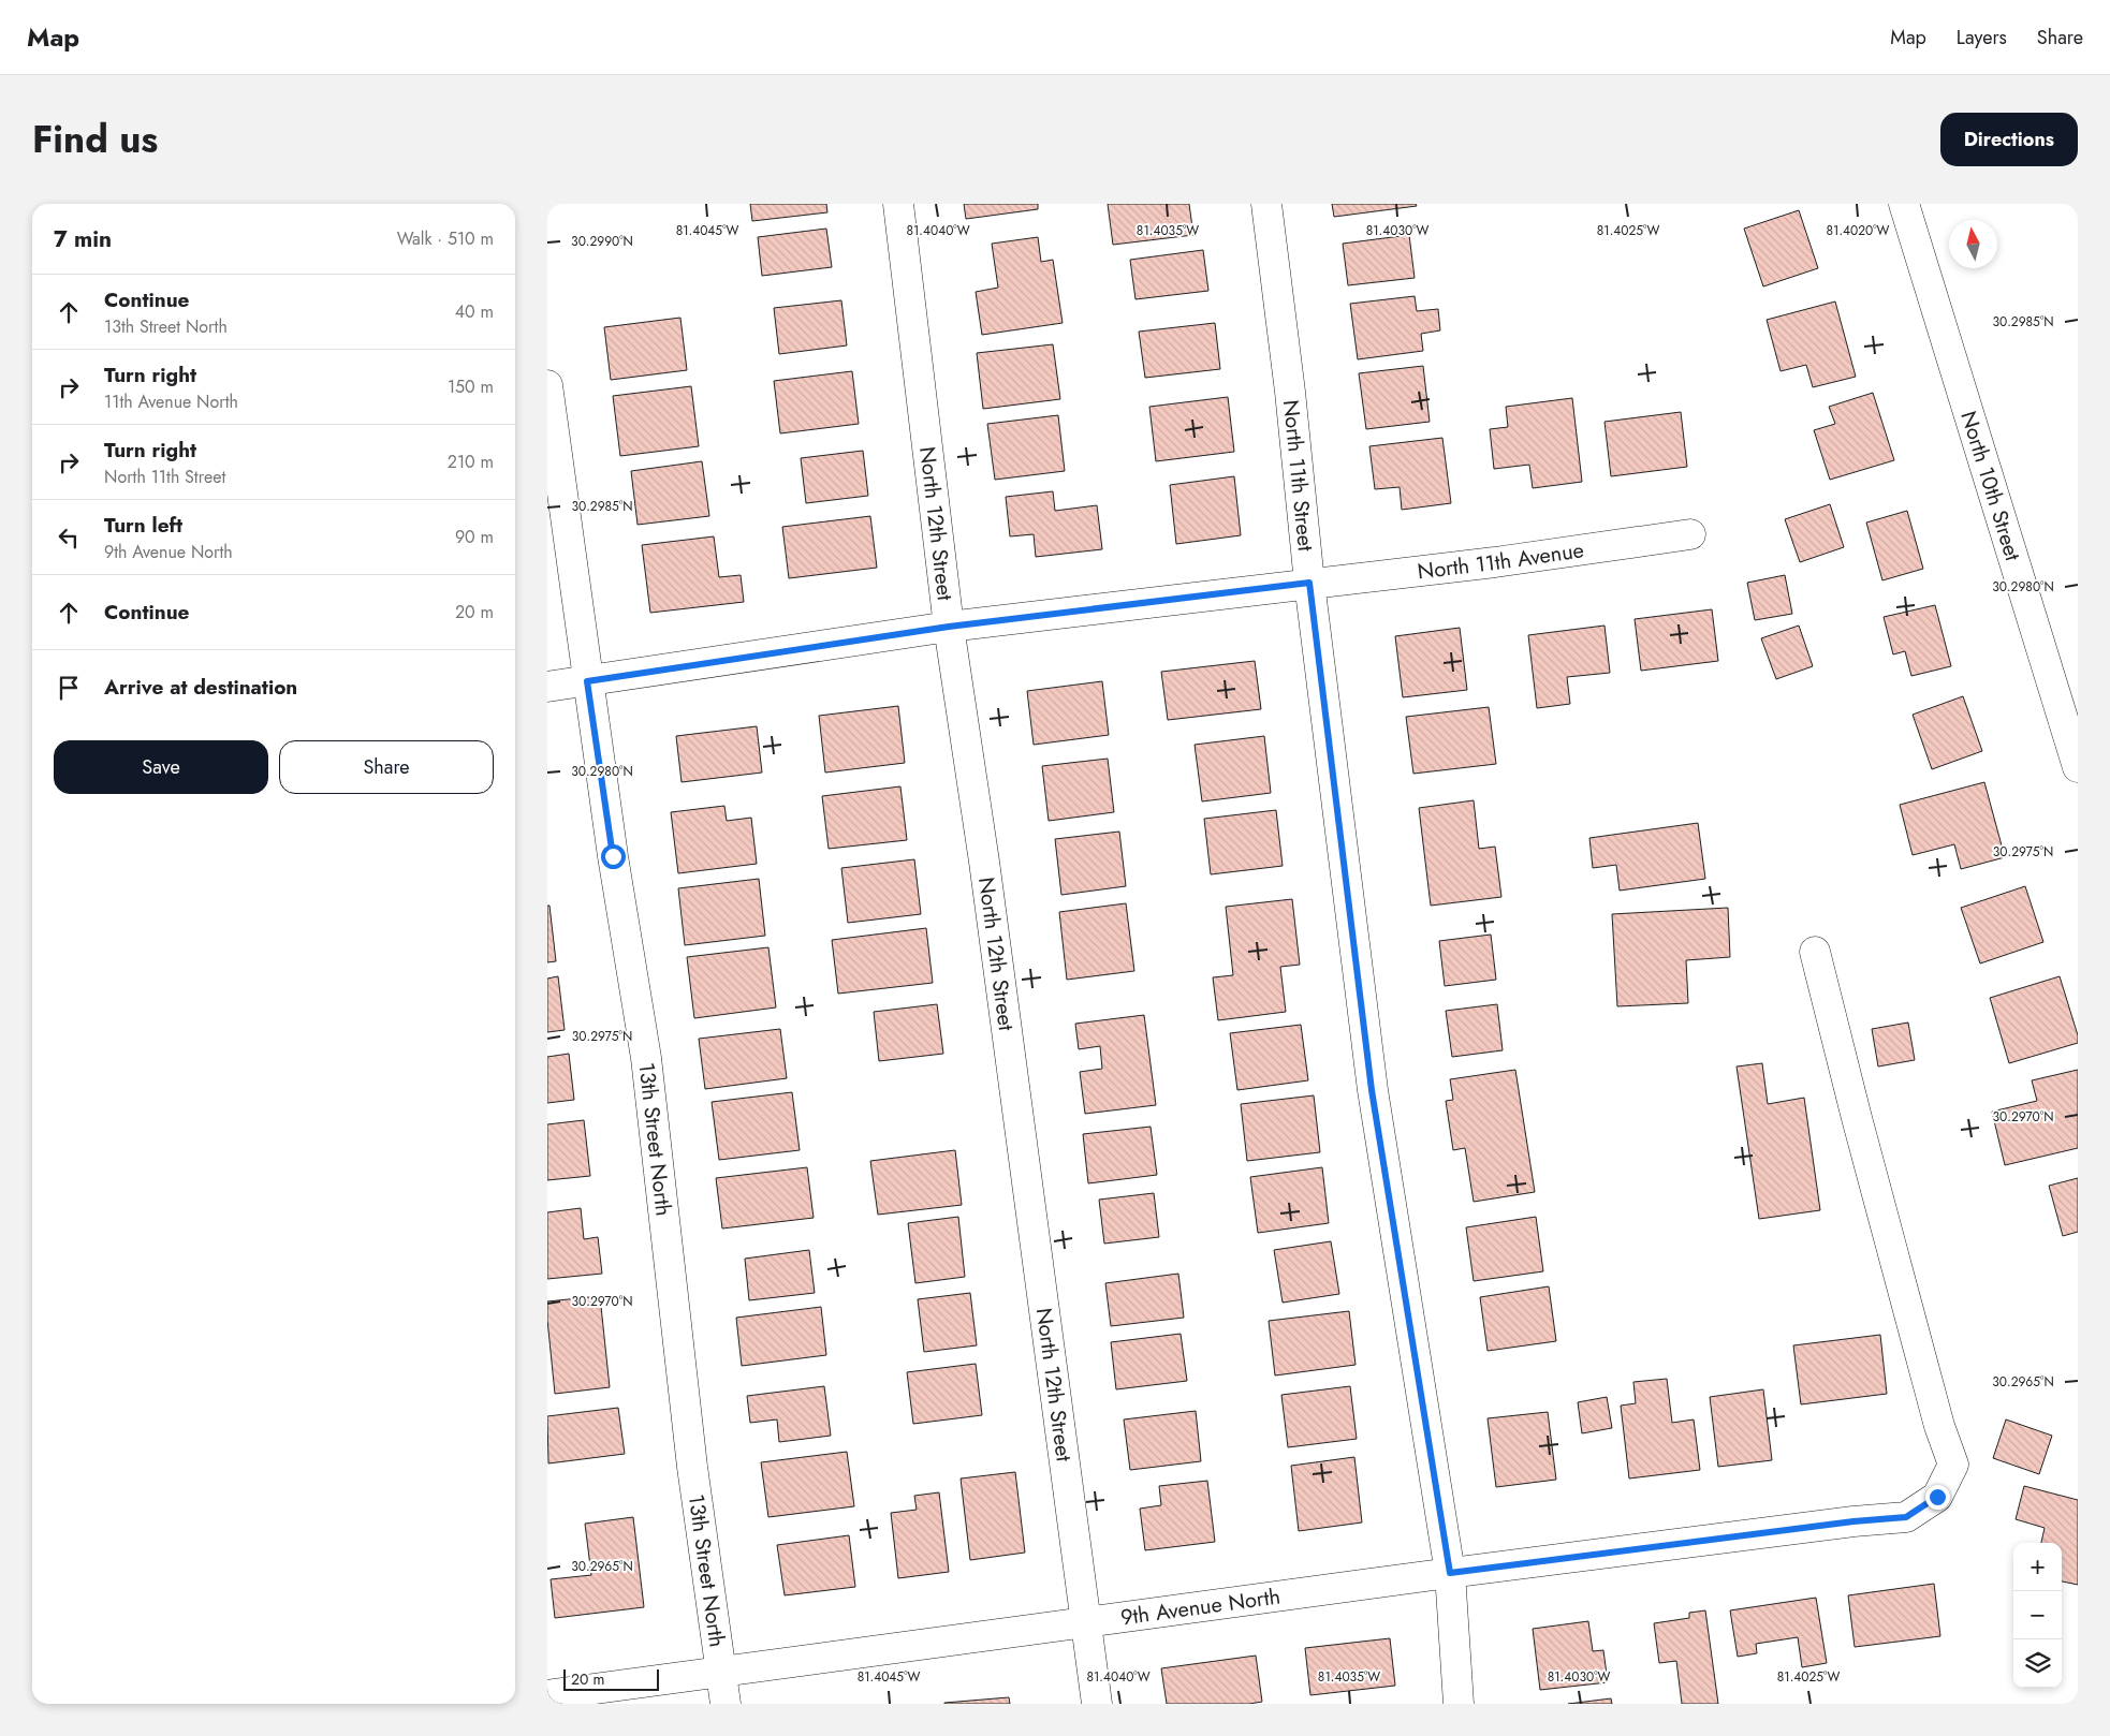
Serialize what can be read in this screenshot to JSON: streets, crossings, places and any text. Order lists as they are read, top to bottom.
{
  "streets": {
    "street": [
      "North 11th Street",
      "North 10th Street",
      "North 12th Street",
      "North 11th Avenue",
      "13th Street North",
      "9th Avenue North"
    ]
  },
  "crossings": [
    ["North 11th Street", "North 11th Avenue"],
    ["North 11th Street", "9th Avenue North"],
    ["North 12th Street", "North 11th Avenue"],
    ["North 12th Street", "9th Avenue North"],
    ["North 11th Avenue", "13th Street North"],
    ["13th Street North", "9th Avenue North"]
  ],
  "scale_bar": "20 m",
  "north": "top",
  "page": {
    "header": "Map",
    "nav": ["Map", "Layers", "Share"],
    "title": "Find us",
    "buttons": [
      "Directions",
      ["Save", "Share"]
    ],
    "heading": ["7 min", "Walk · 510 m"],
    "list": [
      ["Continue", "13th Street North", "40 m"],
      ["Turn right", "11th Avenue North", "150 m"],
      ["Turn right", "North 11th Street", "210 m"],
      ["Turn left", "9th Avenue North", "90 m"],
      ["Continue", "20 m"],
      "Arrive at destination"
    ],
    "map_buttons": ["+", "−"],
    "scale": "20 m"
  },
  "coordinates": [
    "81.4045°W",
    "81.4040°W",
    "81.4035°W",
    "81.4030°W",
    "81.4025°W",
    "81.4020°W",
    "30.2990°N",
    "30.2985°N",
    "30.2980°N",
    "30.2975°N",
    "30.2970°N",
    "30.2965°N"
  ]
}
